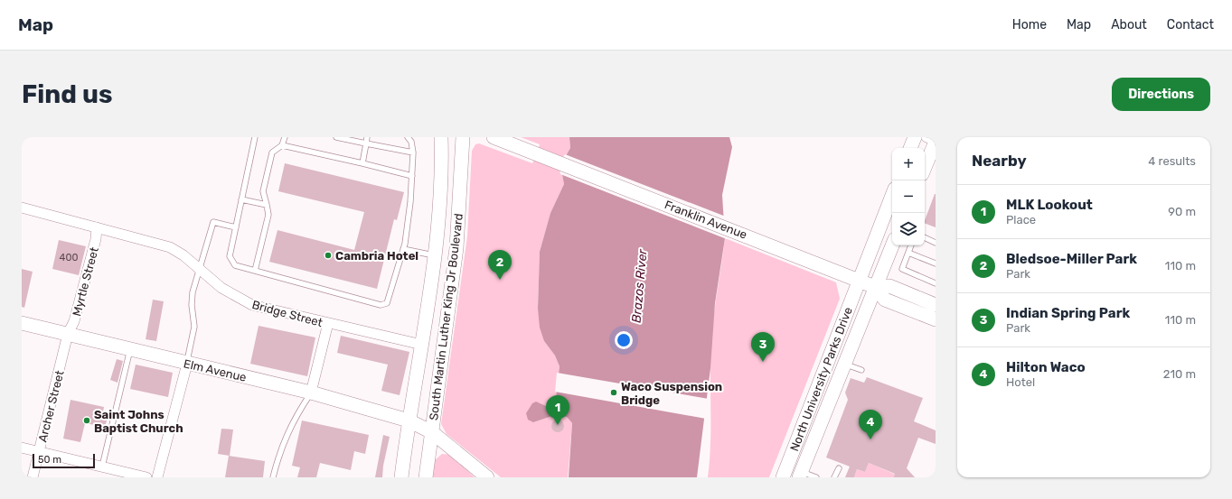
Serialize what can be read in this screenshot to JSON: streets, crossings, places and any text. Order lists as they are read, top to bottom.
{
  "streets": {
    "main road": [
      "Franklin Avenue",
      "South Martin Luther King Jr Boulevard",
      "Elm Avenue",
      "North University Parks Drive"
    ],
    "street": ["Myrtle Street", "Bridge Street", "Archer Street"]
  },
  "crossings": [
    ["Franklin Avenue", "North University Parks Drive"],
    ["Myrtle Street", "Bridge Street"],
    ["Myrtle Street", "Elm Avenue"],
    ["Myrtle Street", "Archer Street"],
    ["Bridge Street", "South Martin Luther King Jr Boulevard"],
    ["South Martin Luther King Jr Boulevard", "Elm Avenue"],
    ["Elm Avenue", "Archer Street"]
  ],
  "water": ["Brazos River"],
  "places": ["Cambria Hotel", "Waco Suspension Bridge", "Saint Johns Baptist Church"],
  "house_numbers": ["400"],
  "scale_bar": "50 m",
  "page": {
    "header": "Map",
    "nav": [
      "Home",
      "Map",
      "About",
      "Contact"
    ],
    "buttons": "Directions",
    "title": "Find us",
    "heading": ["Nearby", "4 results"],
    "map_buttons": ["+", "−"],
    "list": [
      {
        "mark": "1",
        "name": "MLK Lookout",
        "note": "Place",
        "value": "90 m"
      },
      {
        "mark": "2",
        "name": "Bledsoe-Miller Park",
        "note": "Park",
        "value": "110 m"
      },
      {
        "mark": "3",
        "name": "Indian Spring Park",
        "note": "Park",
        "value": "110 m"
      },
      {
        "mark": "4",
        "name": "Hilton Waco",
        "note": "Hotel",
        "value": "210 m"
      }
    ],
    "pins": [
      "2",
      "3",
      "1",
      "4"
    ],
    "scale": "50 m"
  }
}
